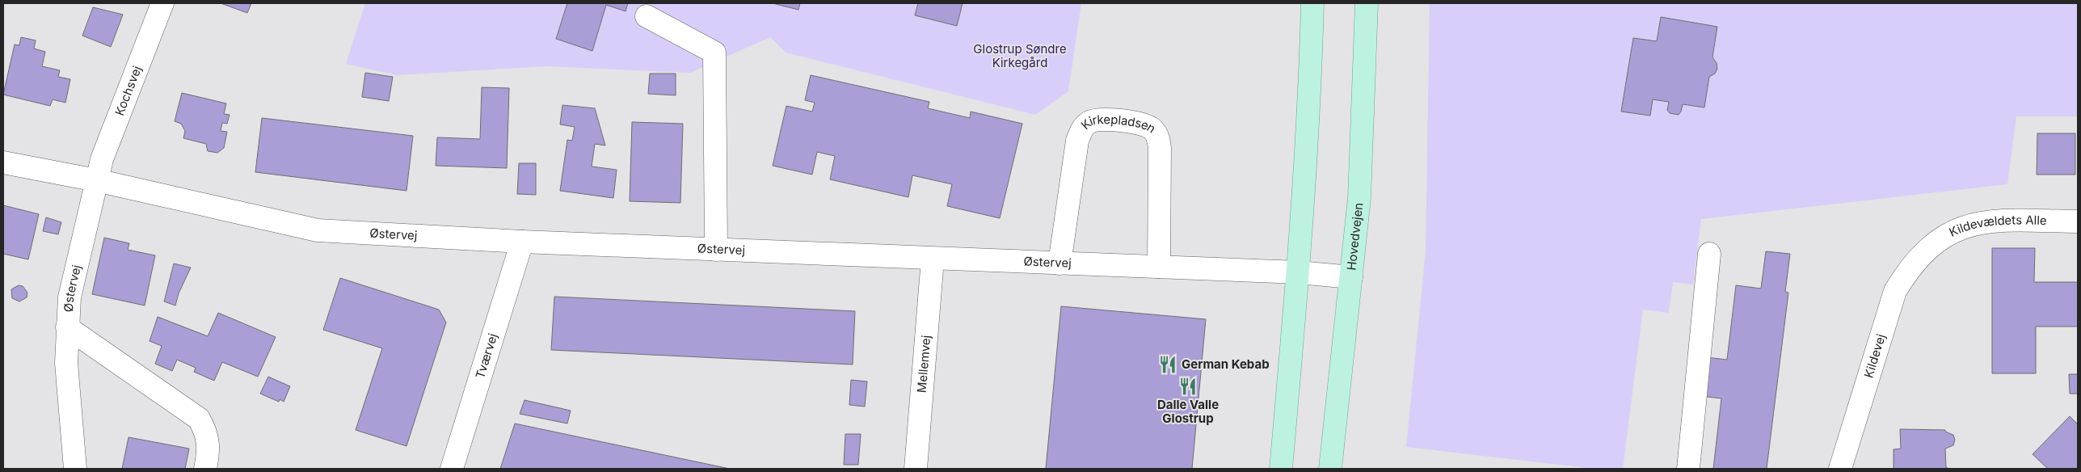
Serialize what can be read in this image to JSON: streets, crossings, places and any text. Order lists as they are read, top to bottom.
{
  "streets": {
    "main road": ["Hovedvejen"],
    "street": [
      "Kochsvej",
      "Kirkepladsen",
      "Kildevældets Alle",
      "Østervej",
      "Tværvej",
      "Kildevej",
      "Mellemvej"
    ]
  },
  "crossings": [
    ["Kochsvej", "Østervej"],
    ["Kirkepladsen", "Østervej"],
    ["Kildevældets Alle", "Kildevej"],
    ["Østervej", "Hovedvejen"],
    ["Østervej", "Tværvej"],
    ["Østervej", "Mellemvej"]
  ],
  "parks": ["Glostrup Søndre Kirkegård"],
  "places": {
    "restaurant": ["German Kebab", "Dalle Valle Glostrup"]
  }
}
